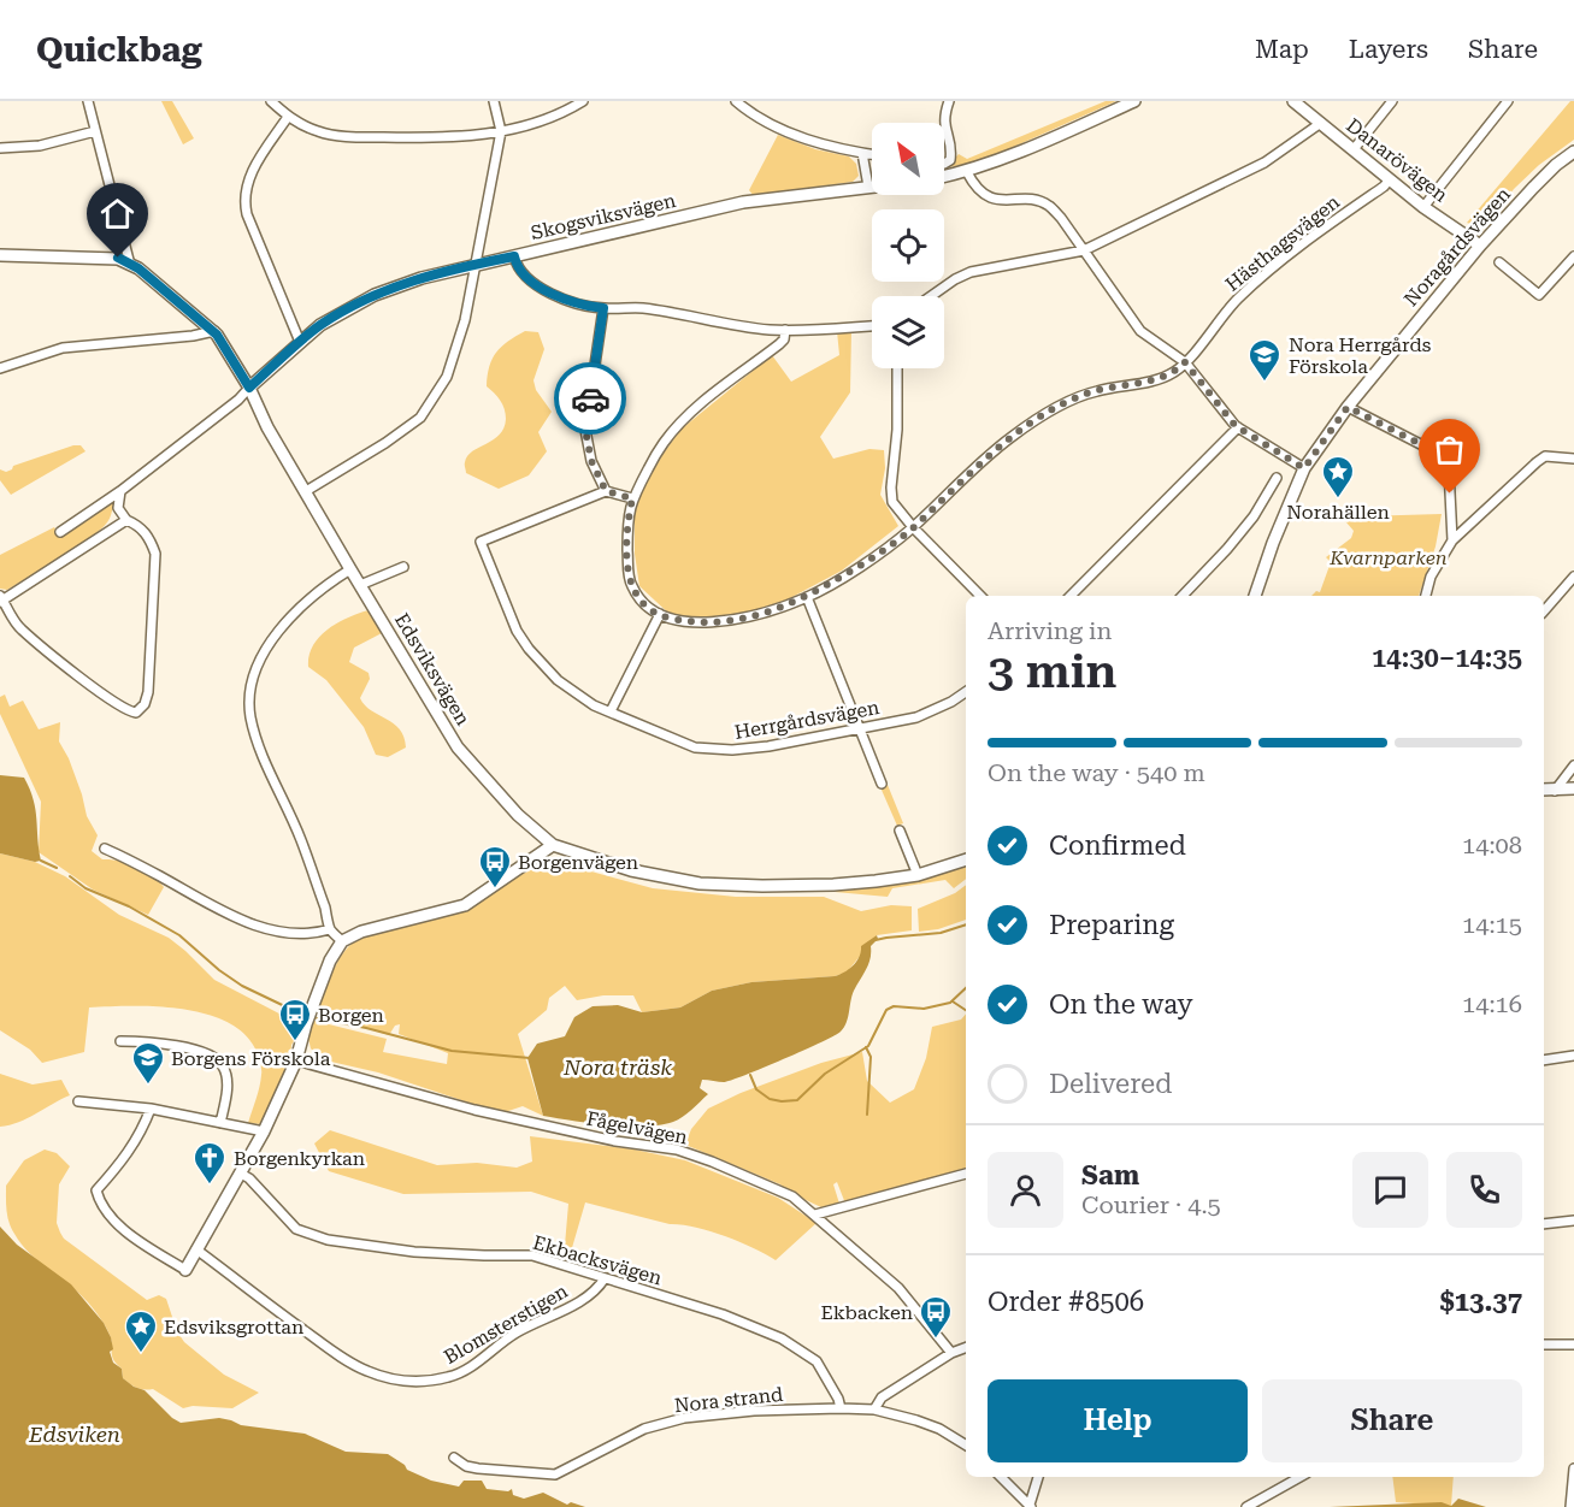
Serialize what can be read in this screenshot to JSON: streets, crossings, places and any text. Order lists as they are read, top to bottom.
{
  "streets": {
    "street": [
      "Danarövägen",
      "Skogsviksvägen",
      "Hästhagsvägen",
      "Noragårdsvägen",
      "Edsviksvägen",
      "Herrgårdsvägen",
      "Fågelvägen",
      "Ekbacksvägen",
      "Blomsterstigen",
      "Nora strand"
    ]
  },
  "crossings": [
    ["Danarövägen", "Hästhagsvägen"],
    ["Danarövägen", "Noragårdsvägen"],
    ["Skogsviksvägen", "Edsviksvägen"],
    ["Ekbacksvägen", "Blomsterstigen"],
    ["Ekbacksvägen", "Nora strand"]
  ],
  "water": ["Nora träsk", "Edsviken"],
  "parks": ["Kvarnparken"],
  "places": {
    "school or university": ["Nora Herrgårds Förskola", "Borgens Förskola"],
    "place": ["Norahällen", "Edsviksgrottan"],
    "bus stop": ["Borgenvägen", "Borgen", "Ekbacken"],
    "church": ["Borgenkyrkan"]
  },
  "north": "top left",
  "page": {
    "header": "Quickbag",
    "nav": ["Map", "Layers", "Share"],
    "heading": ["3 min", "Arriving in", "14:30–14:35"],
    "panel": [
      "Sam",
      "Courier · 4.5",
      "Order #8506",
      "$13.37"
    ],
    "bar": "On the way · 540 m",
    "list": [
      ["Confirmed", "14:08"],
      ["Preparing", "14:15"],
      ["On the way", "14:16"],
      "Delivered"
    ],
    "buttons": ["Help", "Share"]
  }
}
